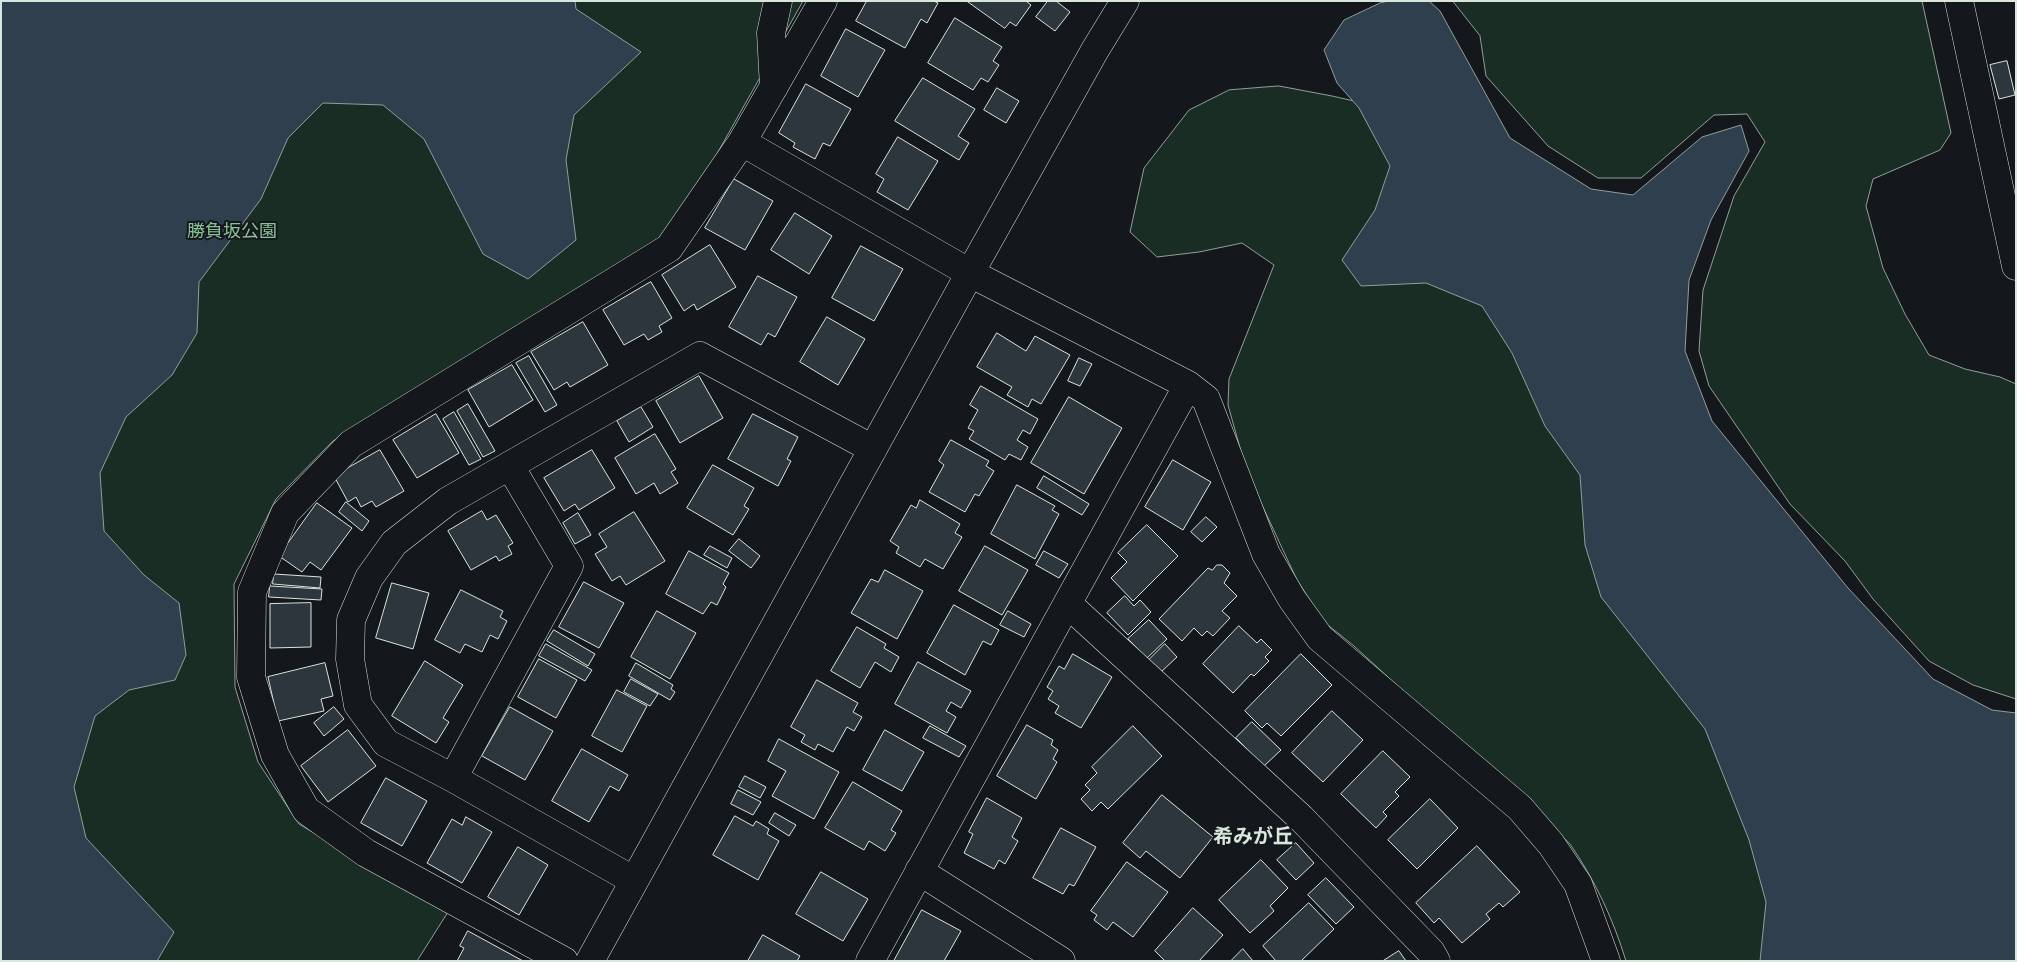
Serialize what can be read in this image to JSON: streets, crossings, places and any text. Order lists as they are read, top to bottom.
{
  "districts": ["希みが丘"],
  "parks": ["勝負坂公園"]
}
